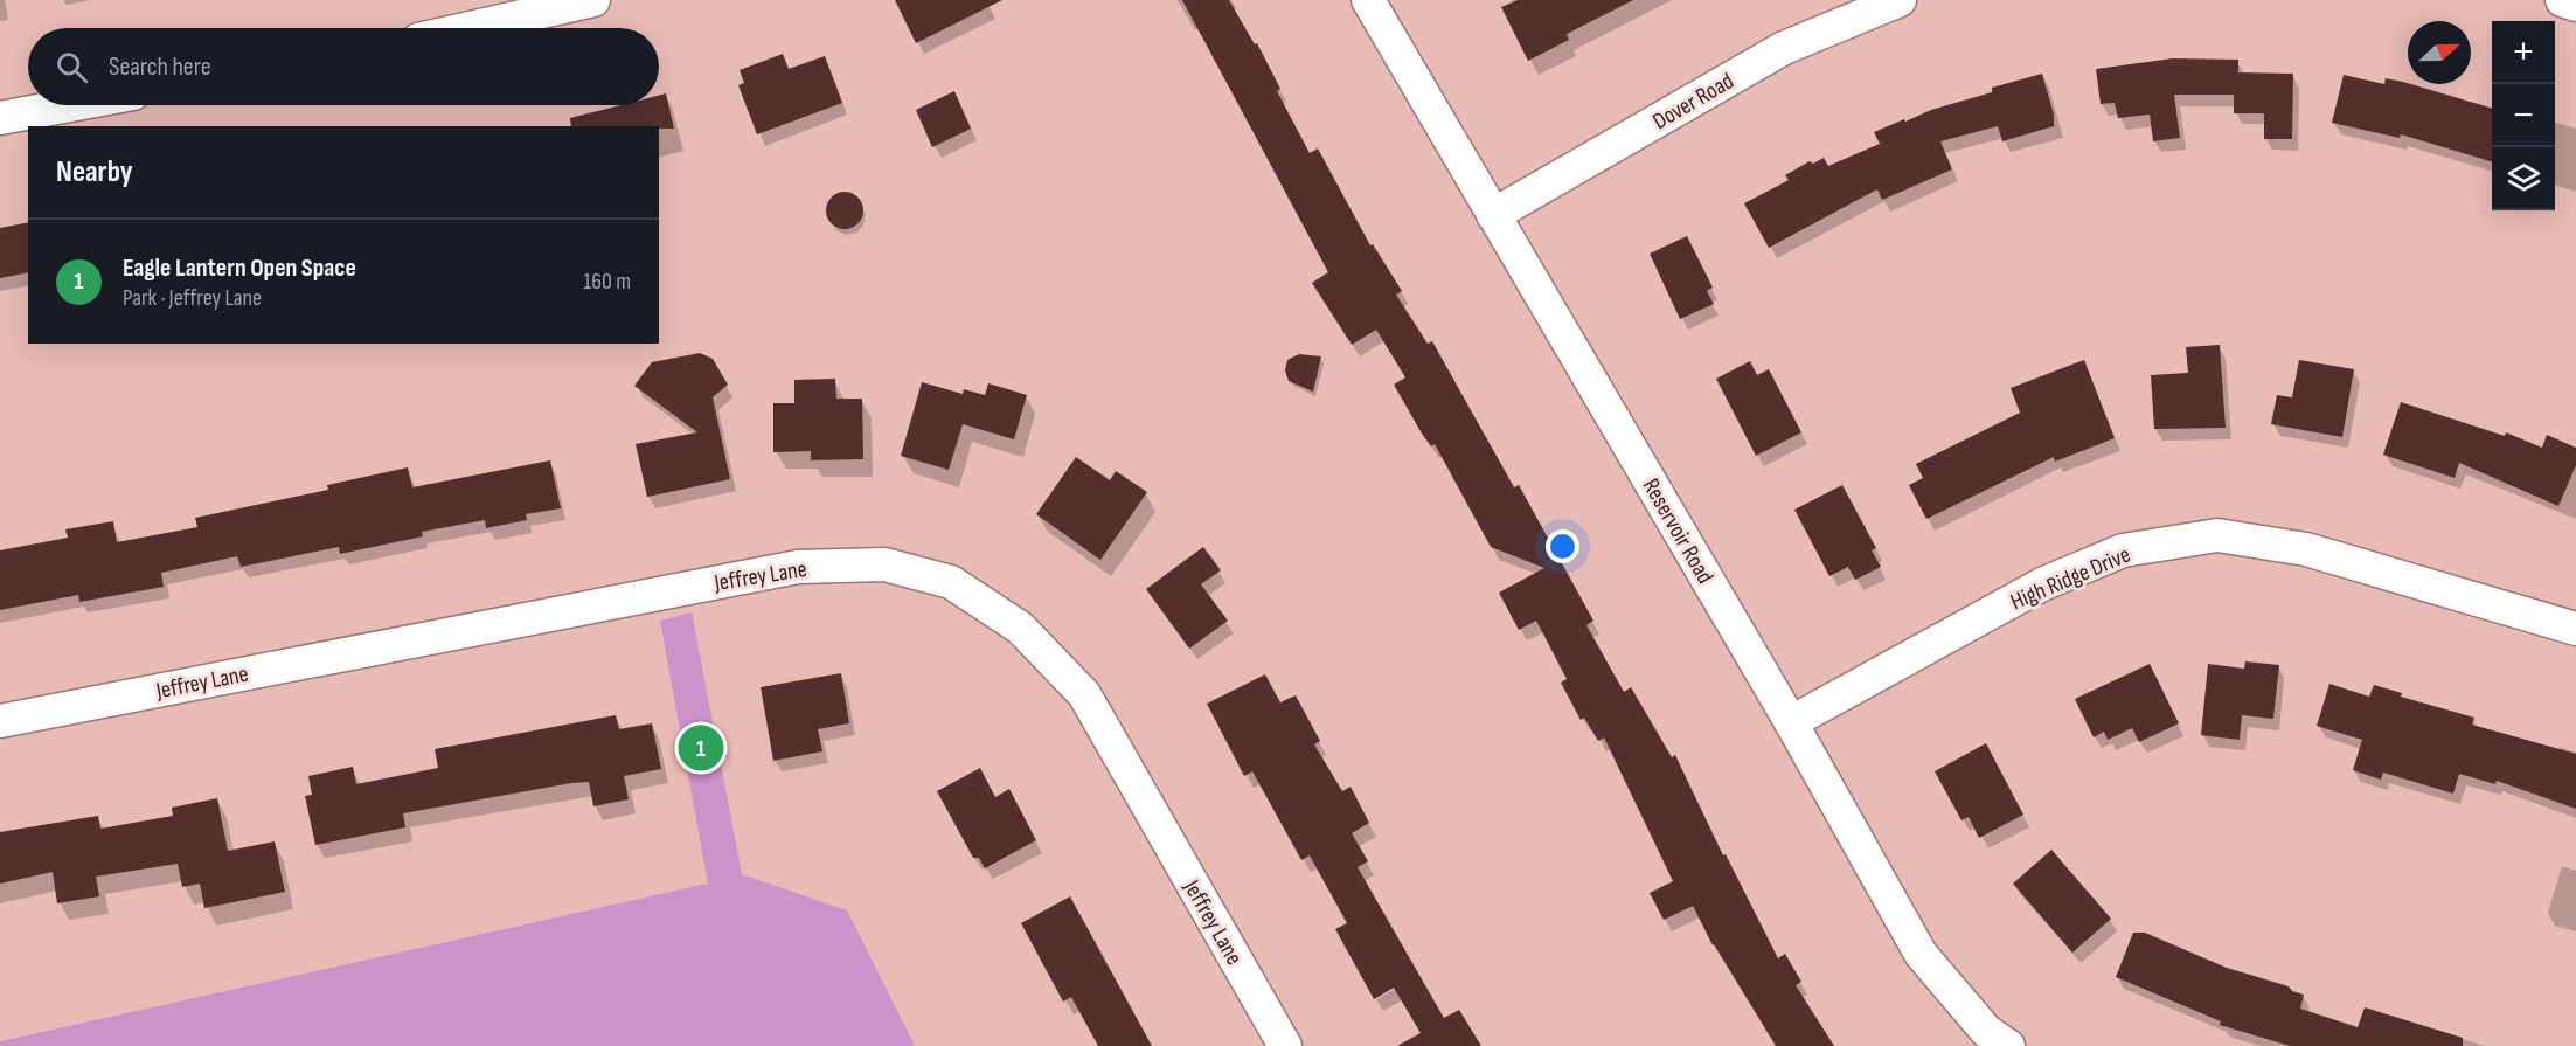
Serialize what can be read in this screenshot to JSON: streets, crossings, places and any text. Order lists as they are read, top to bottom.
{
  "streets": {
    "street": [
      "Dover Road",
      "Reservoir Road",
      "Jeffrey Lane",
      "High Ridge Drive"
    ]
  },
  "crossings": [
    ["Dover Road", "Reservoir Road"],
    ["Reservoir Road", "High Ridge Drive"]
  ],
  "north": "right",
  "page": {
    "map_buttons": ["+", "−"],
    "search": "Search here",
    "heading": "Nearby",
    "list": [
      {
        "mark": "1",
        "name": "Eagle Lantern Open Space",
        "note": "Park · Jeffrey Lane",
        "value": "160 m"
      }
    ],
    "pins": "1"
  }
}
